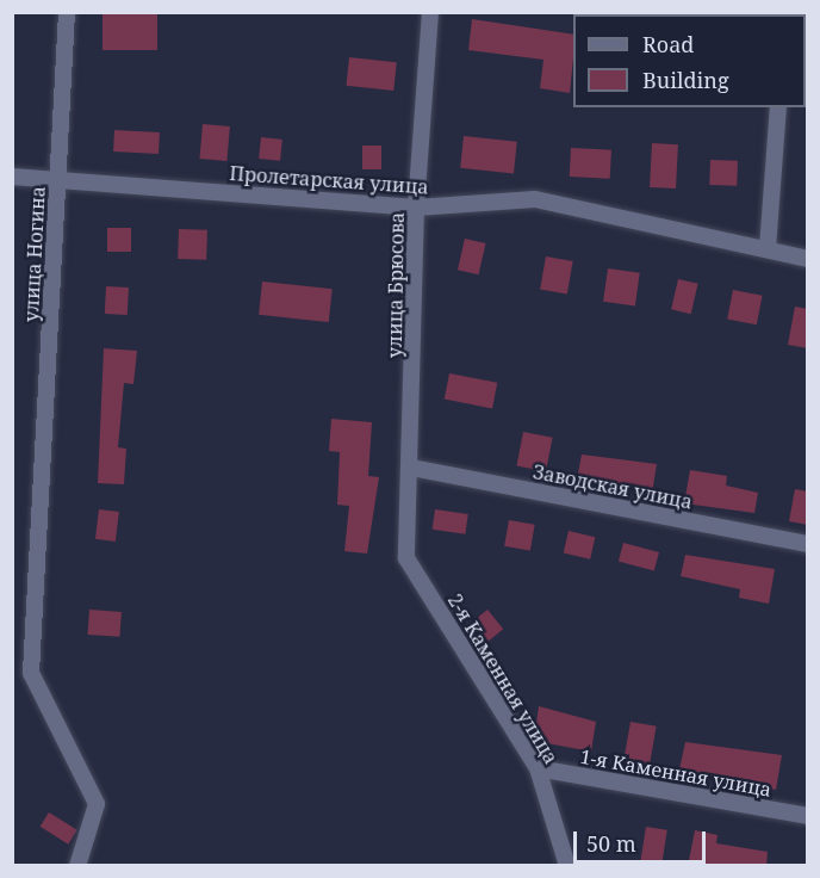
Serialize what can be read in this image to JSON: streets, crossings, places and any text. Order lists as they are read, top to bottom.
{
  "streets": {
    "street": [
      "Пролетарская улица",
      "улица Ногина",
      "улица Брюсова",
      "Заводская улица",
      "2-я Каменная улица",
      "1-я Каменная улица"
    ]
  },
  "crossings": [
    ["Пролетарская улица", "улица Ногина"],
    ["Пролетарская улица", "улица Брюсова"],
    ["улица Брюсова", "Заводская улица"],
    ["улица Брюсова", "2-я Каменная улица"],
    ["2-я Каменная улица", "1-я Каменная улица"]
  ],
  "legend": ["Road", "Building"],
  "scale_bar": "50 m"
}
